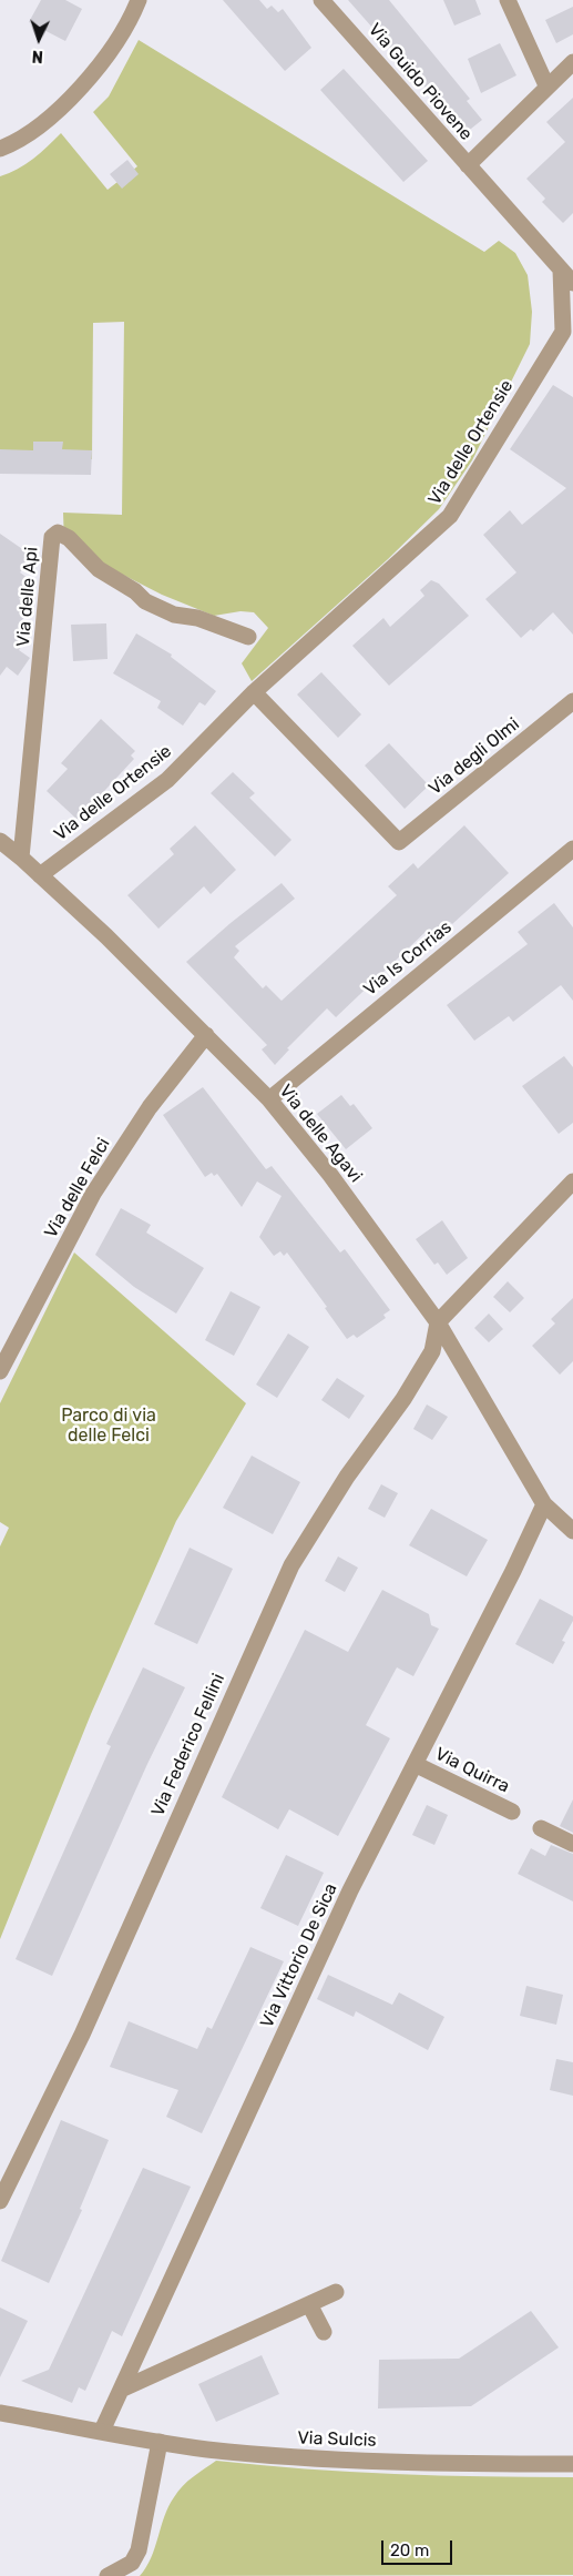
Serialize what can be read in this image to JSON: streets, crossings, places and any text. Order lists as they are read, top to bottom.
{
  "streets": {
    "street": [
      "Via Guido Piovene",
      "Via delle Ortensie",
      "Via delle Api",
      "Via degli Olmi",
      "Via Is Corrias",
      "Via delle Agavi",
      "Via delle Felci",
      "Via Federico Fellini",
      "Via Quirra",
      "Via Vittorio De Sica",
      "Via Sulcis"
    ]
  },
  "crossings": [
    ["Via Guido Piovene", "Via delle Ortensie"],
    ["Via delle Ortensie", "Via degli Olmi"],
    ["Via delle Ortensie", "Via delle Agavi"],
    ["Via delle Api", "Via delle Agavi"],
    ["Via Is Corrias", "Via delle Agavi"],
    ["Via delle Agavi", "Via delle Felci"],
    ["Via delle Agavi", "Via Federico Fellini"],
    ["Via delle Agavi", "Via Vittorio De Sica"],
    ["Via Quirra", "Via Vittorio De Sica"],
    ["Via Vittorio De Sica", "Via Sulcis"]
  ],
  "parks": ["Parco di via delle Felci"],
  "scale_bar": "20 m",
  "north": "bottom"
}
